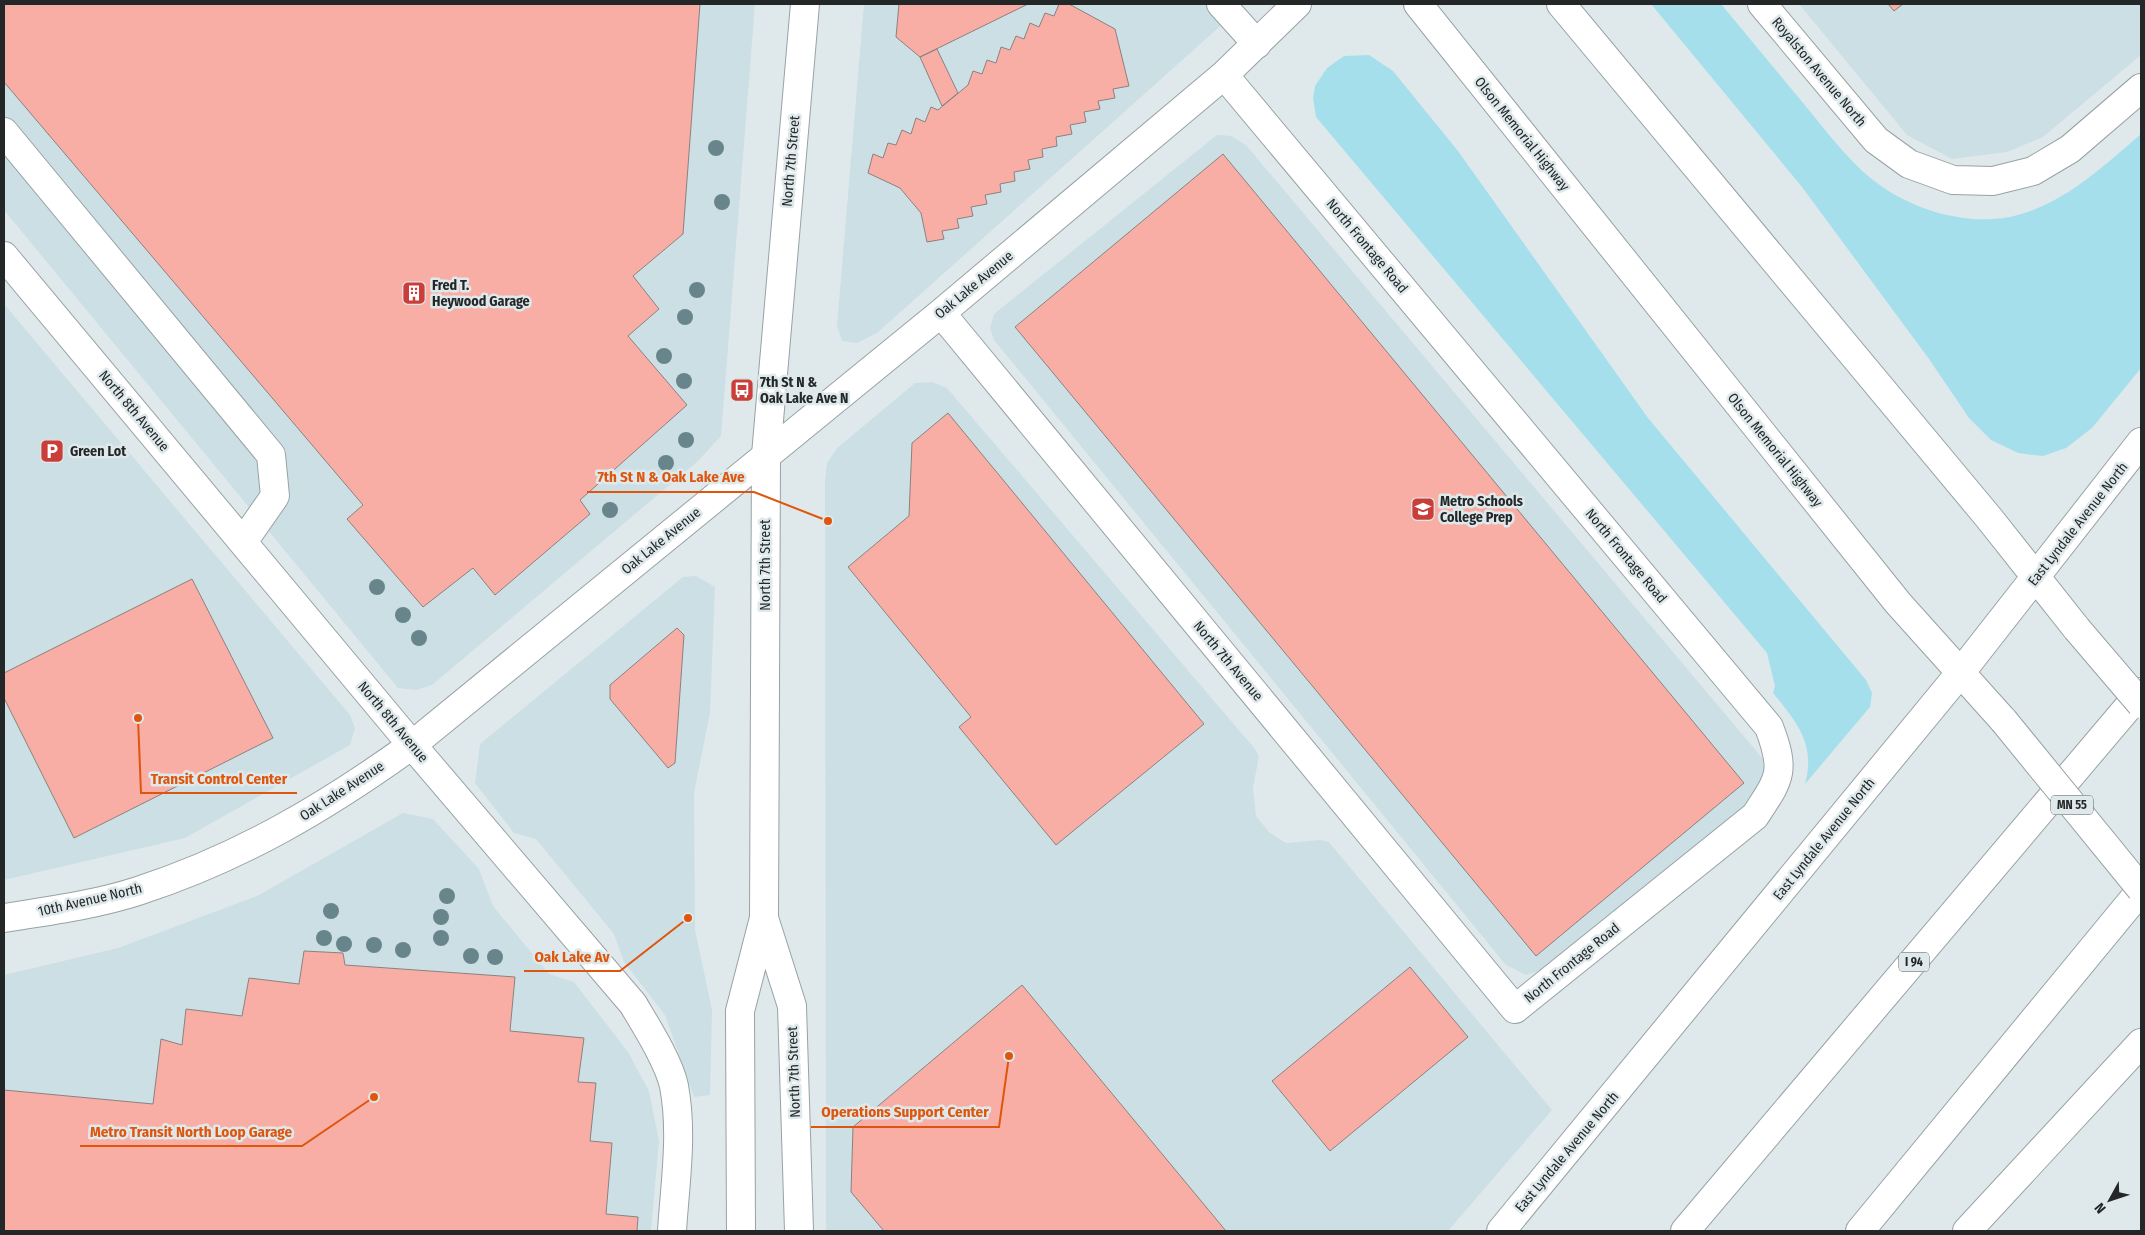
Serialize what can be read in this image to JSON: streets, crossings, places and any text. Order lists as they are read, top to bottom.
{
  "streets": {
    "main road": [
      "Royalston Avenue North",
      "Olson Memorial Highway",
      "North 7th Street",
      "North Frontage Road",
      "Oak Lake Avenue",
      "North 8th Avenue",
      "East Lyndale Avenue North",
      "North 7th Avenue",
      "MN 55",
      "10th Avenue North",
      "I 94"
    ]
  },
  "crossings": [
    ["Olson Memorial Highway", "East Lyndale Avenue North"],
    ["North 7th Street", "Oak Lake Avenue"],
    ["North Frontage Road", "Oak Lake Avenue"],
    ["North Frontage Road", "North 7th Avenue"],
    ["Oak Lake Avenue", "North 8th Avenue"],
    ["Oak Lake Avenue", "North 7th Avenue"],
    ["Oak Lake Avenue", "10th Avenue North"]
  ],
  "places": {
    "building": ["Fred T. Heywood Garage"],
    "bus stop": ["7th St N & Oak Lake Ave N"],
    "parking": ["Green Lot"],
    "school or university": ["Metro Schools College Prep"],
    "other": [
      "7th St N & Oak Lake Ave",
      "Transit Control Center",
      "Oak Lake Av",
      "Operations Support Center",
      "Metro Transit North Loop Garage"
    ]
  },
  "north": "bottom left"
}
